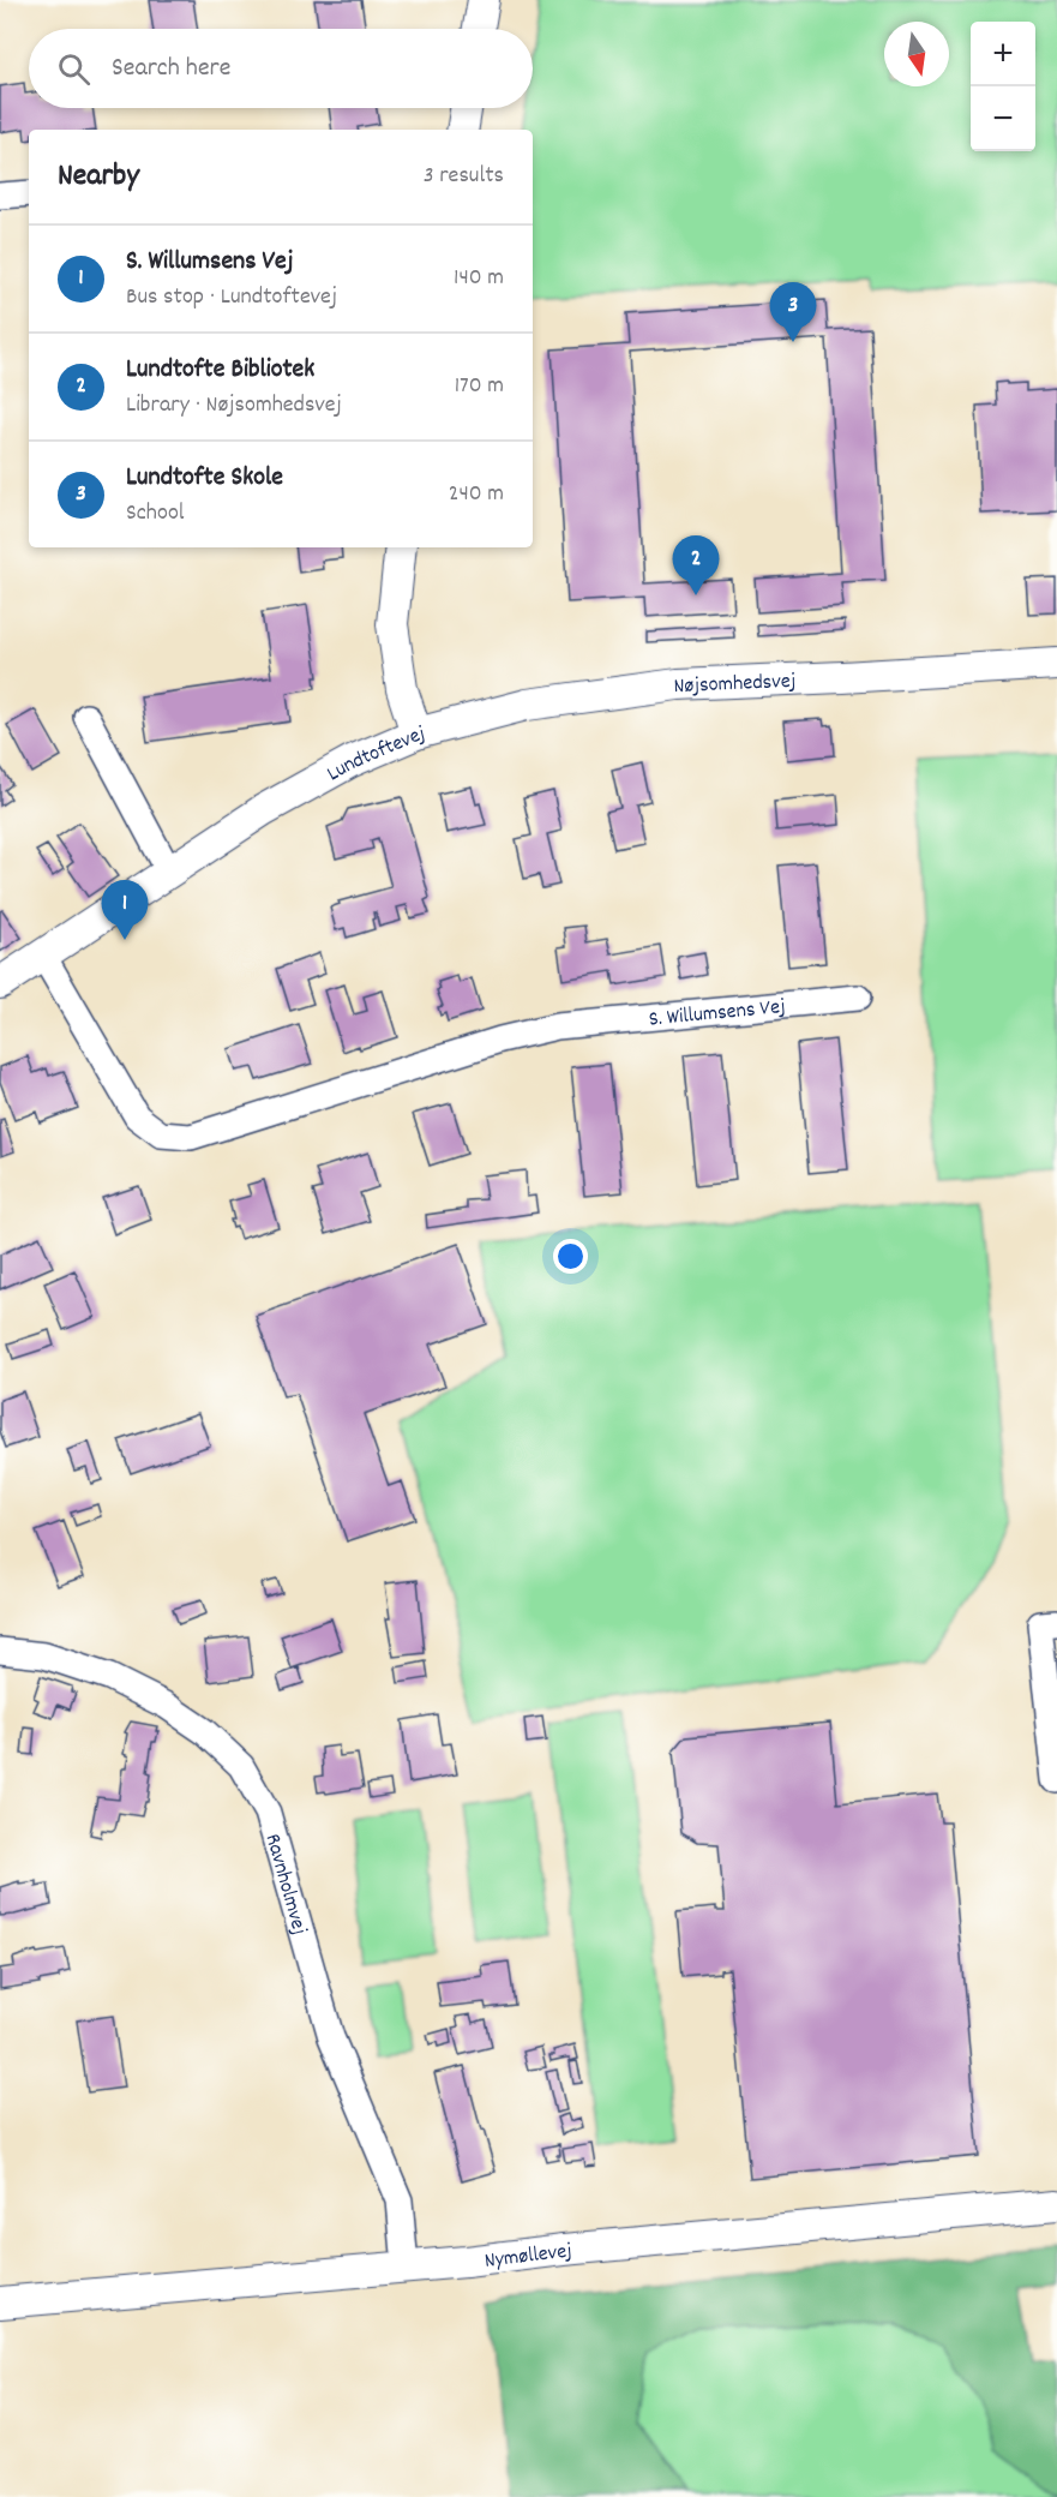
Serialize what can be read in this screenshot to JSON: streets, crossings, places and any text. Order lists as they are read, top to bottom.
{
  "streets": {
    "street": [
      "Nøjsomhedsvej",
      "Lundtoftevej",
      "S. Willumsens Vej",
      "Ravnholmvej",
      "Nymøllevej"
    ]
  },
  "crossings": [
    ["Nøjsomhedsvej", "Lundtoftevej"],
    ["Lundtoftevej", "S. Willumsens Vej"],
    ["Ravnholmvej", "Nymøllevej"]
  ],
  "north": "bottom",
  "page": {
    "map_buttons": ["+", "−"],
    "search": "Search here",
    "heading": ["Nearby", "3 results"],
    "list": [
      {
        "mark": "1",
        "name": "S. Willumsens Vej",
        "note": "Bus stop · Lundtoftevej",
        "value": "140 m"
      },
      {
        "mark": "2",
        "name": "Lundtofte Bibliotek",
        "note": "Library · Nøjsomhedsvej",
        "value": "170 m"
      },
      {
        "mark": "3",
        "name": "Lundtofte Skole",
        "note": "School",
        "value": "240 m"
      }
    ],
    "pins": ["3", "2", "1"]
  }
}
